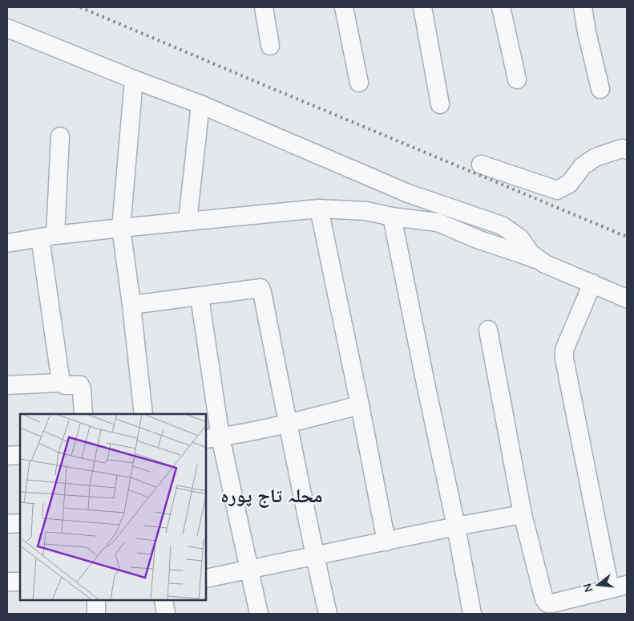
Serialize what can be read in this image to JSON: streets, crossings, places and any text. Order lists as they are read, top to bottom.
{
  "districts": ["محلہ تاج پورہ"],
  "north": "left"
}
